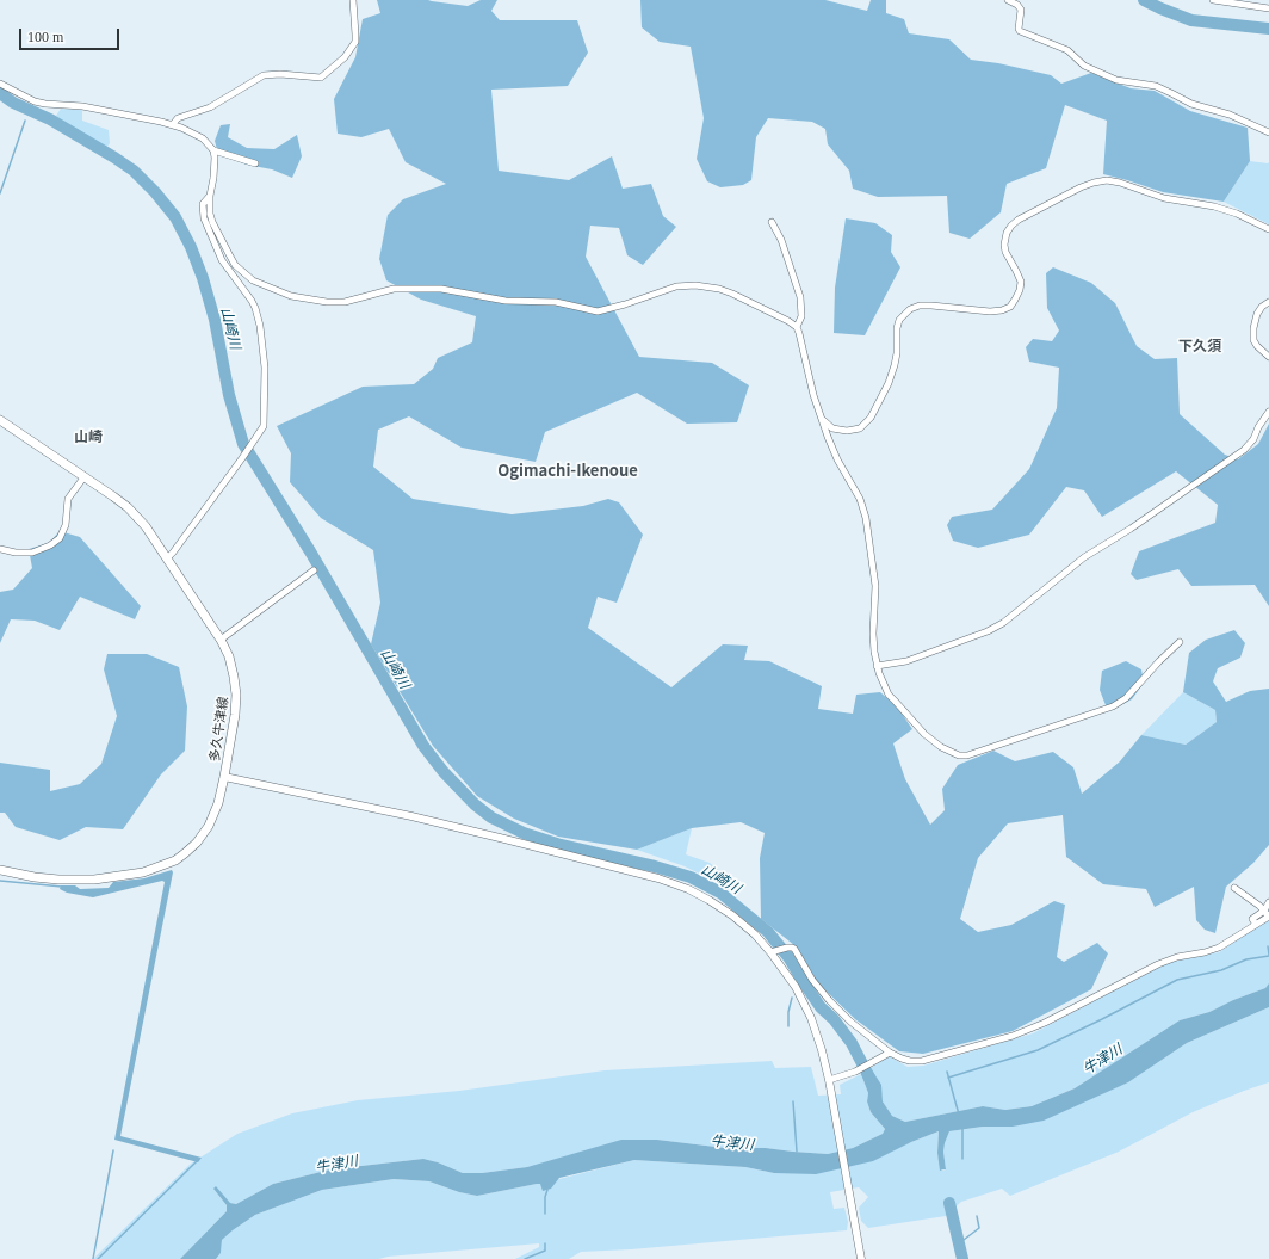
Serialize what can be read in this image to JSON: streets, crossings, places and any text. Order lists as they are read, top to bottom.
{
  "streets": {
    "main road": ["多久牛津線"]
  },
  "districts": ["下久須", "山崎", "Ogimachi-Ikenoue"],
  "water": ["山崎川", "牛津川"],
  "scale_bar": "100 m"
}
